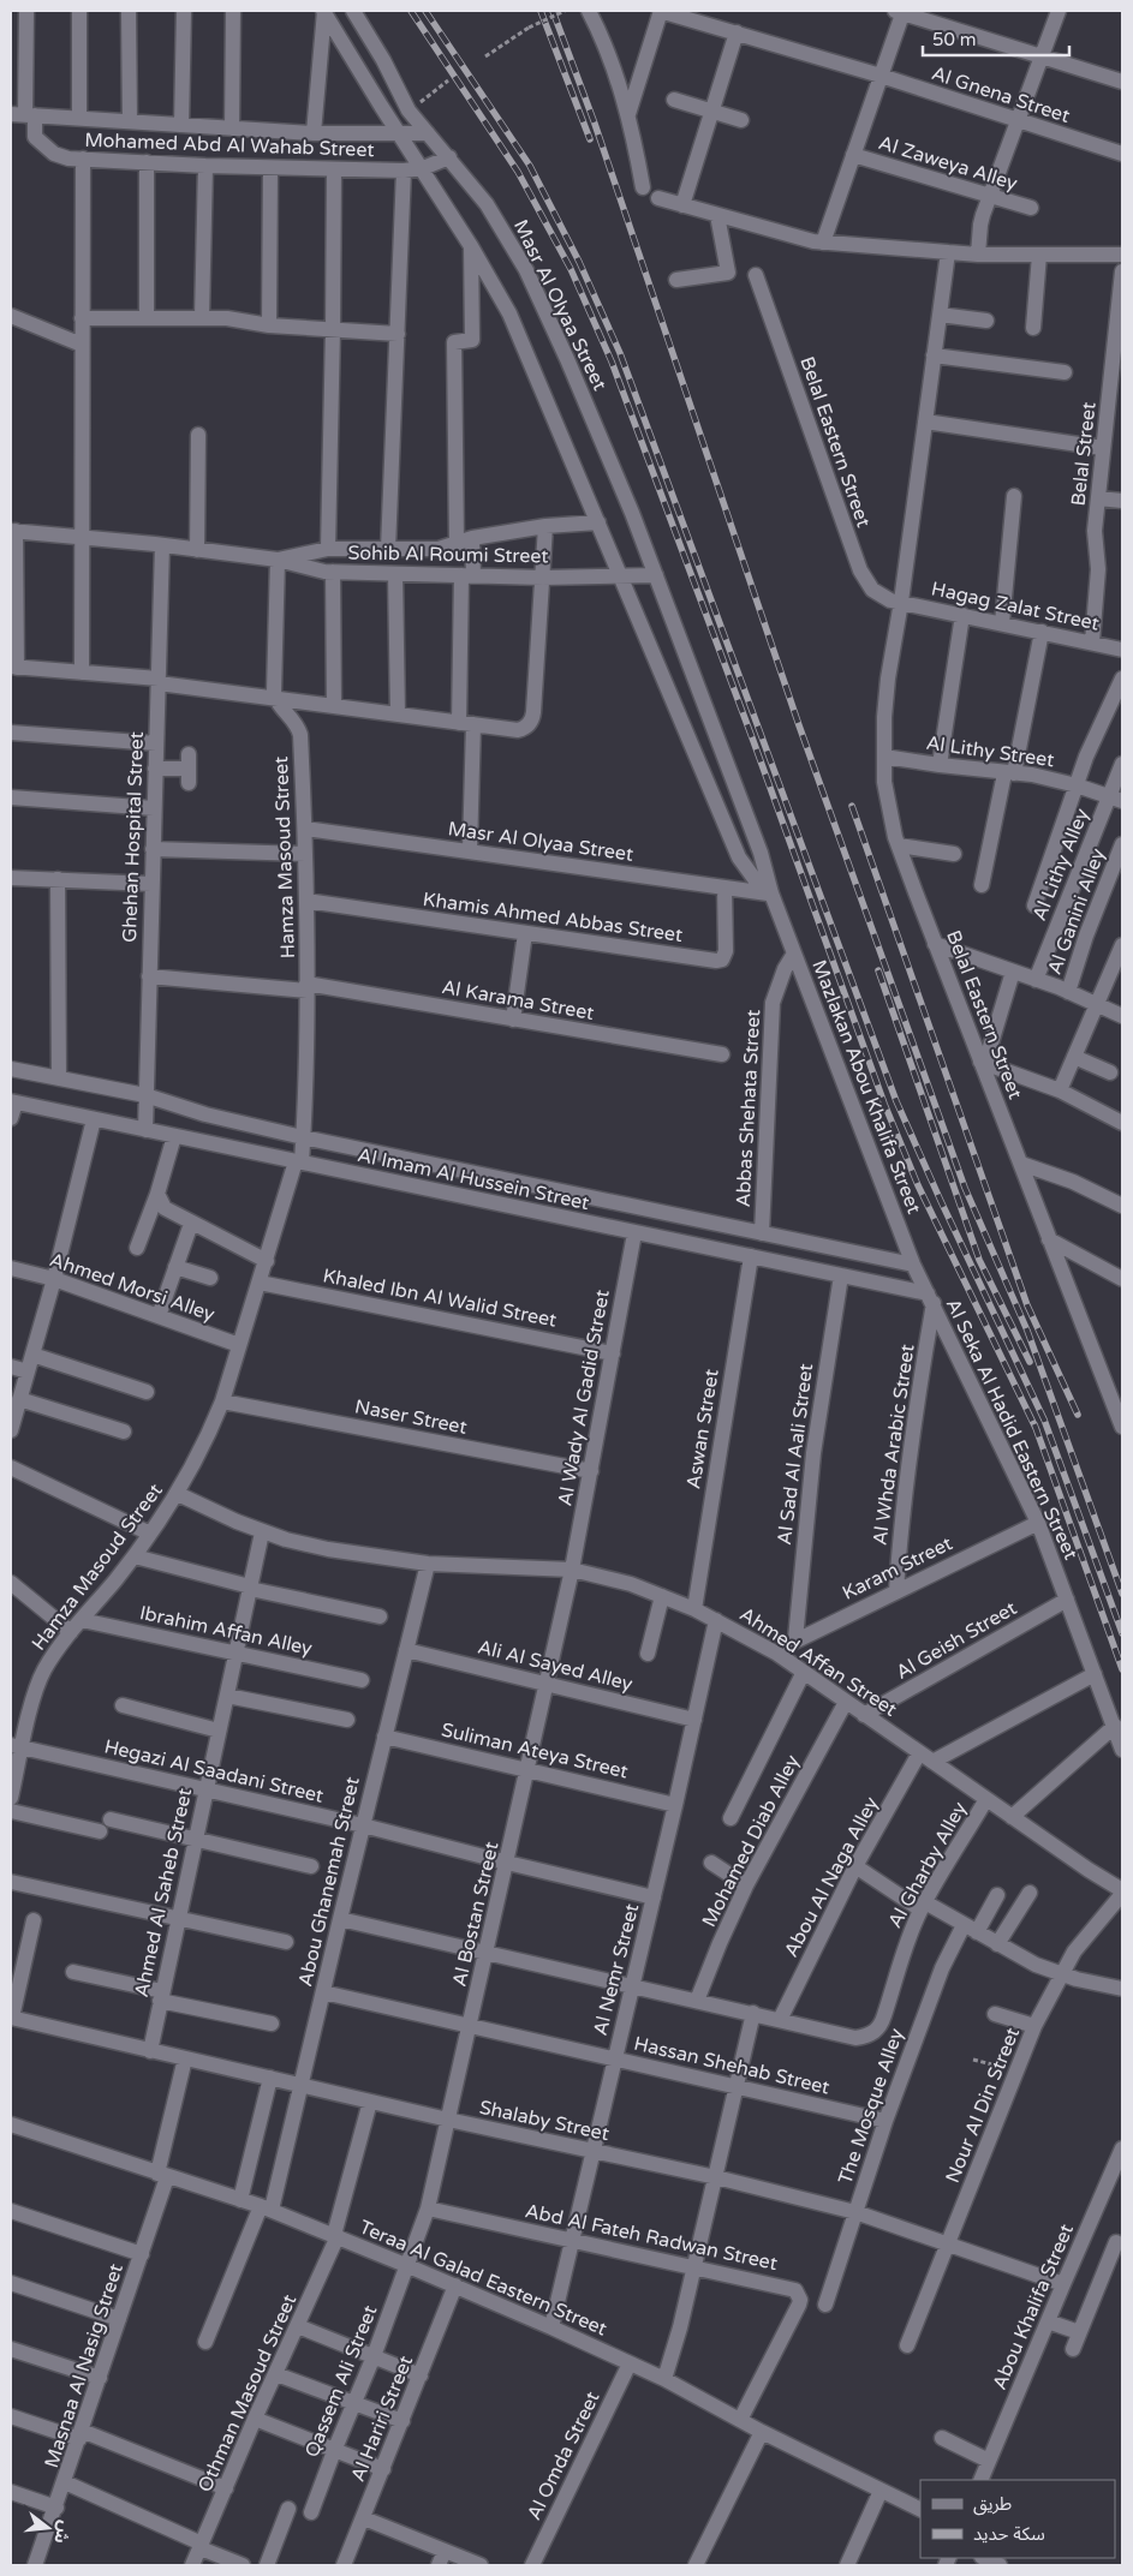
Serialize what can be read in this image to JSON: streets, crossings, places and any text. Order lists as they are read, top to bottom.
{
  "streets": {
    "street": [
      "Al Gnena Street",
      "Mohamed Abd Al Wahab Street",
      "Al Zaweya Alley",
      "Masr Al Olyaa Street",
      "Belal Eastern Street",
      "Belal Street",
      "Sohib Al Roumi Street",
      "Hagag Zalat Street",
      "Al Lithy Street",
      "Ghehan Hospital Street",
      "Hamza Masoud Street",
      "Al Lithy Alley",
      "Al Ganini Alley",
      "Khamis Ahmed Abbas Street",
      "Al Karama Street",
      "Mazlakan Abou Khalifa Street",
      "Abbas Shehata Street",
      "Al Imam Al Hussein Street",
      "Ahmed Morsi Alley",
      "Khaled Ibn Al Walid Street",
      "Al Wady Al Gadid Street",
      "Naser Street",
      "Aswan Street",
      "Al Seka Al Hadid Eastern Street",
      "Al Whda Arabic Street",
      "Al Sad Al Aali Street",
      "Karam Street",
      "Ibrahim Affan Alley",
      "Al Geish Street",
      "Ahmed Affan Street",
      "Ali Al Sayed Alley",
      "Suliman Ateya Street",
      "Hegazi Al Saadani Street",
      "Mohamed Diab Alley",
      "Al Gharby Alley",
      "Abou Al Naga Alley",
      "Abou Ghanemah Street",
      "Ahmed Al Saheb Street",
      "Al Bostan Street",
      "Al Nemr Street",
      "Hassan Shehab Street",
      "Nour Al Din Street",
      "The Mosque Alley",
      "Shalaby Street",
      "Abd Al Fateh Radwan Street",
      "Teraa Al Galad Eastern Street",
      "Abou Khalifa Street",
      "Masnaa Al Nasig Street",
      "Qassem Ali Street",
      "Othman Masoud Street",
      "Al Hariri Street",
      "Al Omda Street"
    ]
  },
  "crossings": [
    ["Mohamed Abd Al Wahab Street", "Masr Al Olyaa Street"],
    ["Masr Al Olyaa Street", "Sohib Al Roumi Street"],
    ["Masr Al Olyaa Street", "Hamza Masoud Street"],
    ["Masr Al Olyaa Street", "Khamis Ahmed Abbas Street"],
    ["Masr Al Olyaa Street", "Mazlakan Abou Khalifa Street"],
    ["Belal Eastern Street", "Hagag Zalat Street"],
    ["Belal Eastern Street", "Al Lithy Street"],
    ["Belal Street", "Hagag Zalat Street"],
    ["Sohib Al Roumi Street", "Ghehan Hospital Street"],
    ["Sohib Al Roumi Street", "Mazlakan Abou Khalifa Street"],
    ["Al Lithy Street", "Al Lithy Alley"],
    ["Ghehan Hospital Street", "Al Karama Street"],
    ["Ghehan Hospital Street", "Al Imam Al Hussein Street"],
    ["Hamza Masoud Street", "Khamis Ahmed Abbas Street"],
    ["Hamza Masoud Street", "Al Karama Street"],
    ["Hamza Masoud Street", "Al Imam Al Hussein Street"],
    ["Hamza Masoud Street", "Ahmed Morsi Alley"],
    ["Hamza Masoud Street", "Khaled Ibn Al Walid Street"],
    ["Hamza Masoud Street", "Naser Street"],
    ["Hamza Masoud Street", "Ibrahim Affan Alley"],
    ["Hamza Masoud Street", "Ahmed Affan Street"],
    ["Hamza Masoud Street", "Hegazi Al Saadani Street"],
    ["Mazlakan Abou Khalifa Street", "Abbas Shehata Street"],
    ["Mazlakan Abou Khalifa Street", "Al Imam Al Hussein Street"],
    ["Mazlakan Abou Khalifa Street", "Al Seka Al Hadid Eastern Street"],
    ["Mazlakan Abou Khalifa Street", "Al Whda Arabic Street"],
    ["Abbas Shehata Street", "Al Imam Al Hussein Street"],
    ["Al Imam Al Hussein Street", "Al Wady Al Gadid Street"],
    ["Al Imam Al Hussein Street", "Aswan Street"],
    ["Al Imam Al Hussein Street", "Al Seka Al Hadid Eastern Street"],
    ["Al Imam Al Hussein Street", "Al Whda Arabic Street"],
    ["Al Imam Al Hussein Street", "Al Sad Al Aali Street"],
    ["Khaled Ibn Al Walid Street", "Al Wady Al Gadid Street"],
    ["Al Wady Al Gadid Street", "Naser Street"],
    ["Al Wady Al Gadid Street", "Ahmed Affan Street"],
    ["Al Wady Al Gadid Street", "Al Bostan Street"],
    ["Aswan Street", "Ahmed Affan Street"],
    ["Al Seka Al Hadid Eastern Street", "Al Whda Arabic Street"],
    ["Al Seka Al Hadid Eastern Street", "Karam Street"],
    ["Al Seka Al Hadid Eastern Street", "Al Geish Street"],
    ["Al Whda Arabic Street", "Karam Street"],
    ["Al Sad Al Aali Street", "Karam Street"],
    ["Karam Street", "Ahmed Affan Street"],
    ["Ibrahim Affan Alley", "Ahmed Al Saheb Street"],
    ["Al Geish Street", "Ahmed Affan Street"],
    ["Ahmed Affan Street", "Mohamed Diab Alley"],
    ["Ahmed Affan Street", "Al Gharby Alley"],
    ["Ahmed Affan Street", "Abou Al Naga Alley"],
    ["Ahmed Affan Street", "Abou Ghanemah Street"],
    ["Ahmed Affan Street", "Ahmed Al Saheb Street"],
    ["Ahmed Affan Street", "Al Bostan Street"],
    ["Ahmed Affan Street", "Al Nemr Street"],
    ["Ahmed Affan Street", "Nour Al Din Street"],
    ["Ali Al Sayed Alley", "Abou Ghanemah Street"],
    ["Ali Al Sayed Alley", "Al Bostan Street"],
    ["Ali Al Sayed Alley", "Al Nemr Street"],
    ["Suliman Ateya Street", "Abou Ghanemah Street"],
    ["Suliman Ateya Street", "Al Bostan Street"],
    ["Suliman Ateya Street", "Al Nemr Street"],
    ["Hegazi Al Saadani Street", "Abou Ghanemah Street"],
    ["Hegazi Al Saadani Street", "Ahmed Al Saheb Street"],
    ["Hegazi Al Saadani Street", "Al Bostan Street"],
    ["Hegazi Al Saadani Street", "Al Nemr Street"],
    ["Al Gharby Alley", "Abou Al Naga Alley"],
    ["Abou Ghanemah Street", "Hassan Shehab Street"],
    ["Abou Ghanemah Street", "Shalaby Street"],
    ["Abou Ghanemah Street", "Teraa Al Galad Eastern Street"],
    ["Ahmed Al Saheb Street", "Shalaby Street"],
    ["Al Bostan Street", "Hassan Shehab Street"],
    ["Al Bostan Street", "Shalaby Street"],
    ["Al Bostan Street", "Abd Al Fateh Radwan Street"],
    ["Al Bostan Street", "Teraa Al Galad Eastern Street"],
    ["Al Bostan Street", "Qassem Ali Street"],
    ["Al Nemr Street", "Hassan Shehab Street"],
    ["Al Nemr Street", "Shalaby Street"],
    ["Al Nemr Street", "Abd Al Fateh Radwan Street"],
    ["Al Nemr Street", "Teraa Al Galad Eastern Street"],
    ["Hassan Shehab Street", "The Mosque Alley"],
    ["Nour Al Din Street", "Shalaby Street"],
    ["The Mosque Alley", "Shalaby Street"],
    ["Shalaby Street", "Abou Khalifa Street"],
    ["Shalaby Street", "Masnaa Al Nasig Street"],
    ["Shalaby Street", "Othman Masoud Street"],
    ["Abd Al Fateh Radwan Street", "Teraa Al Galad Eastern Street"],
    ["Teraa Al Galad Eastern Street", "Masnaa Al Nasig Street"],
    ["Teraa Al Galad Eastern Street", "Qassem Ali Street"],
    ["Teraa Al Galad Eastern Street", "Othman Masoud Street"],
    ["Teraa Al Galad Eastern Street", "Al Hariri Street"],
    ["Teraa Al Galad Eastern Street", "Al Omda Street"]
  ],
  "legend": ["طريق", "سكة حديد"],
  "scale_bar": "50 m",
  "north": "right"
}
